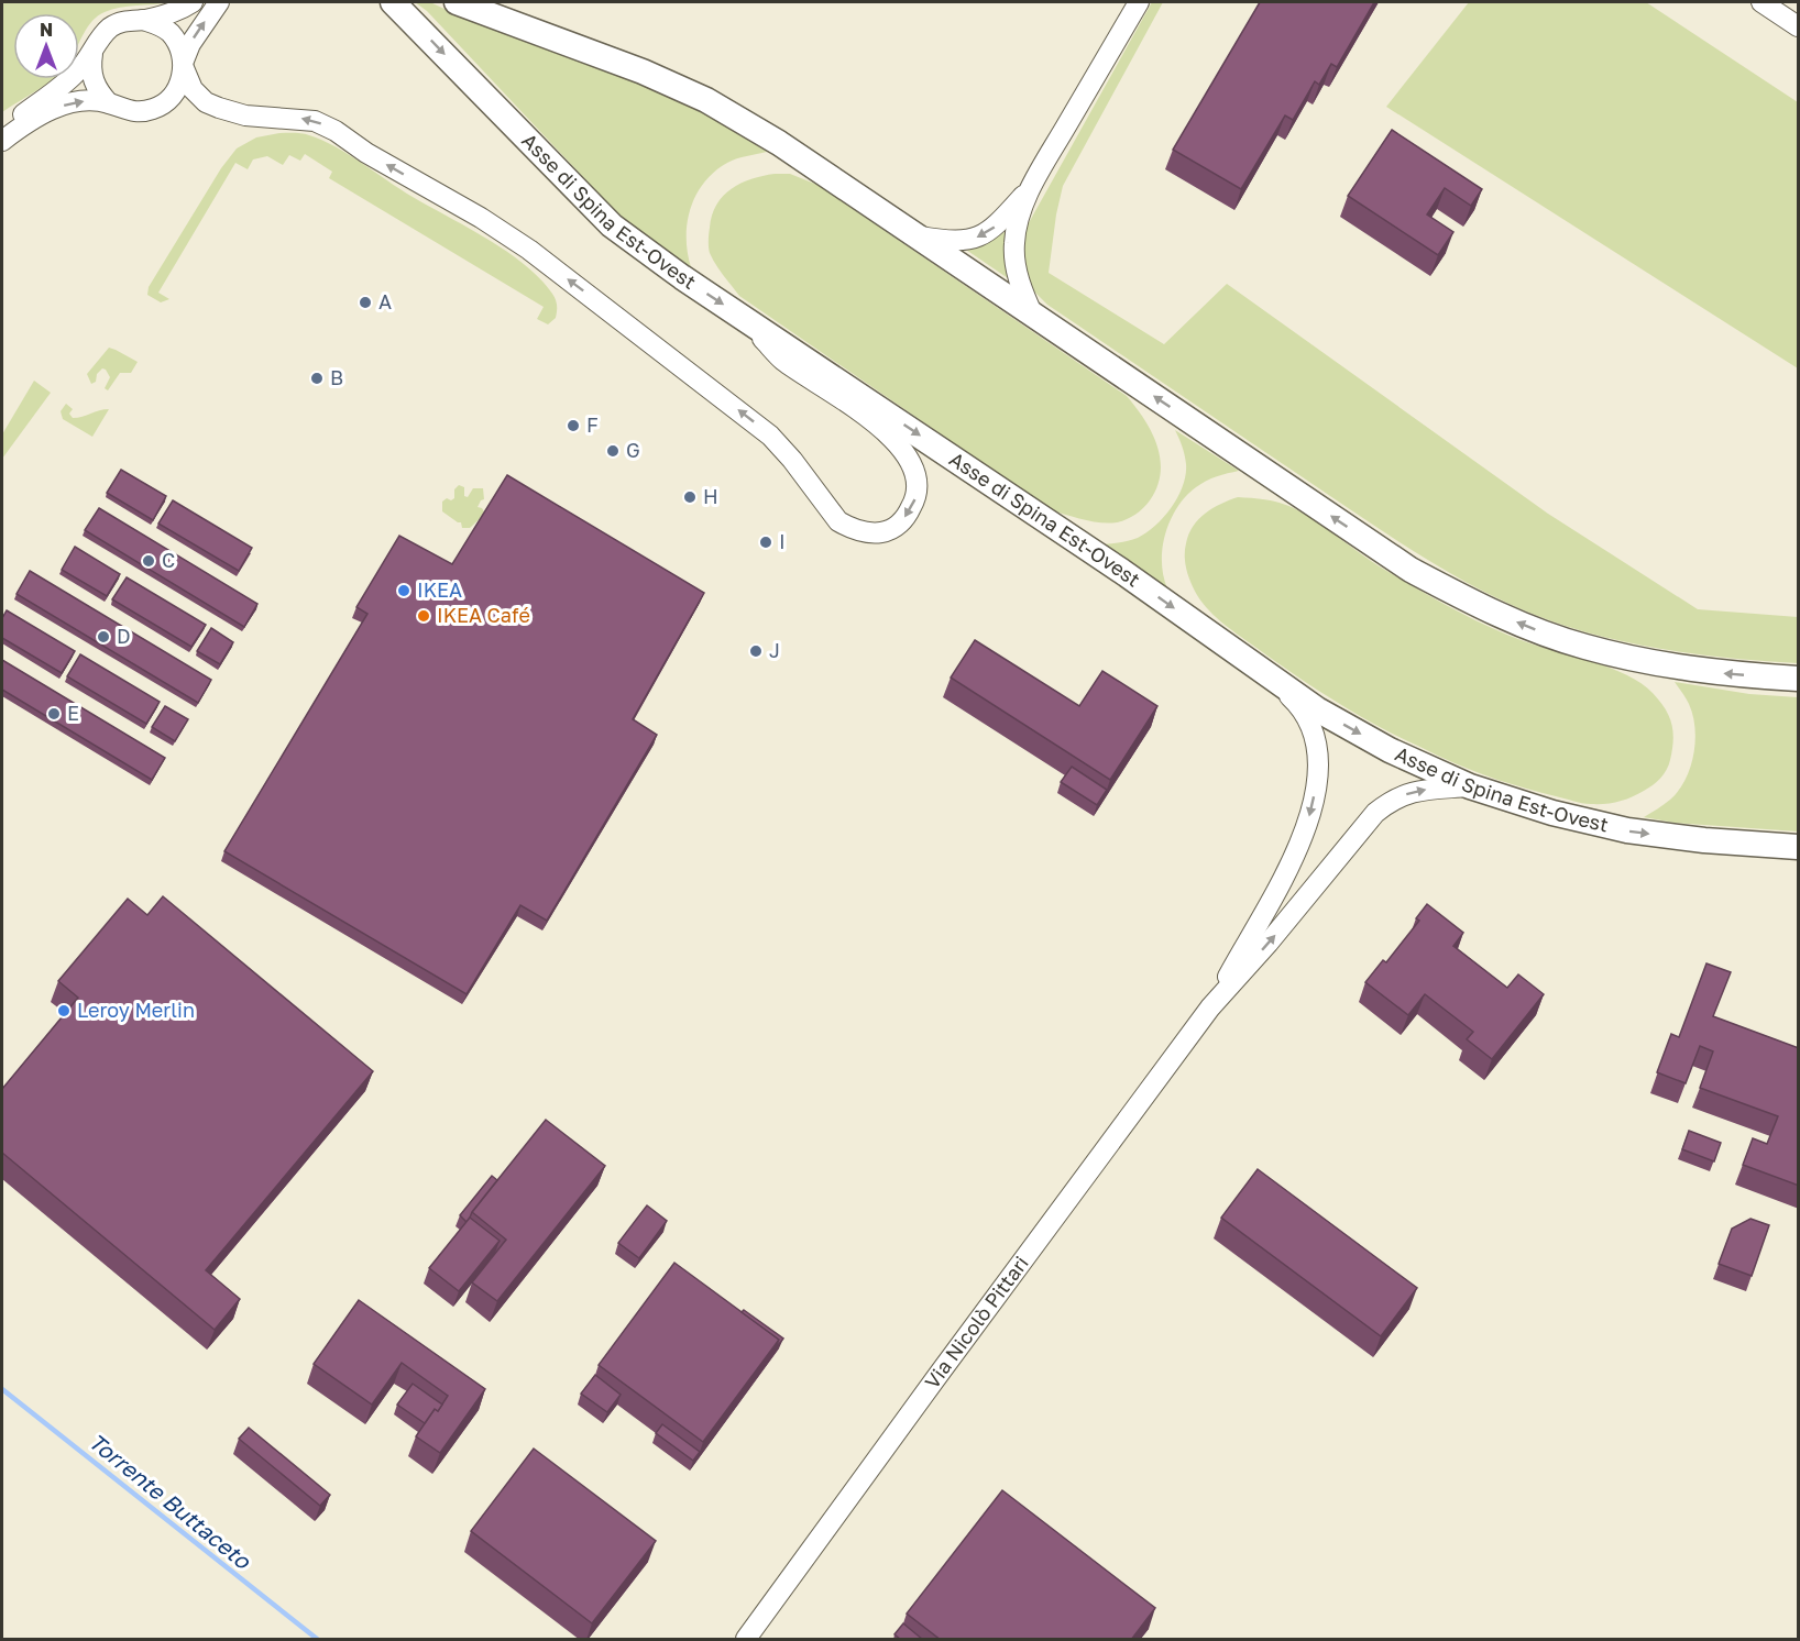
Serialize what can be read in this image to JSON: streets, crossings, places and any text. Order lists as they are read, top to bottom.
{
  "streets": {
    "main road": ["Asse di Spina Est-Ovest"],
    "street": ["Via Nicolò Pittari"]
  },
  "water": ["Torrente Buttaceto"],
  "places": [
    "A",
    "B",
    "F",
    "G",
    "H",
    "I",
    "C",
    "IKEA",
    "IKEA Café",
    "D",
    "J",
    "E",
    "Leroy Merlin"
  ],
  "north": "top"
}
